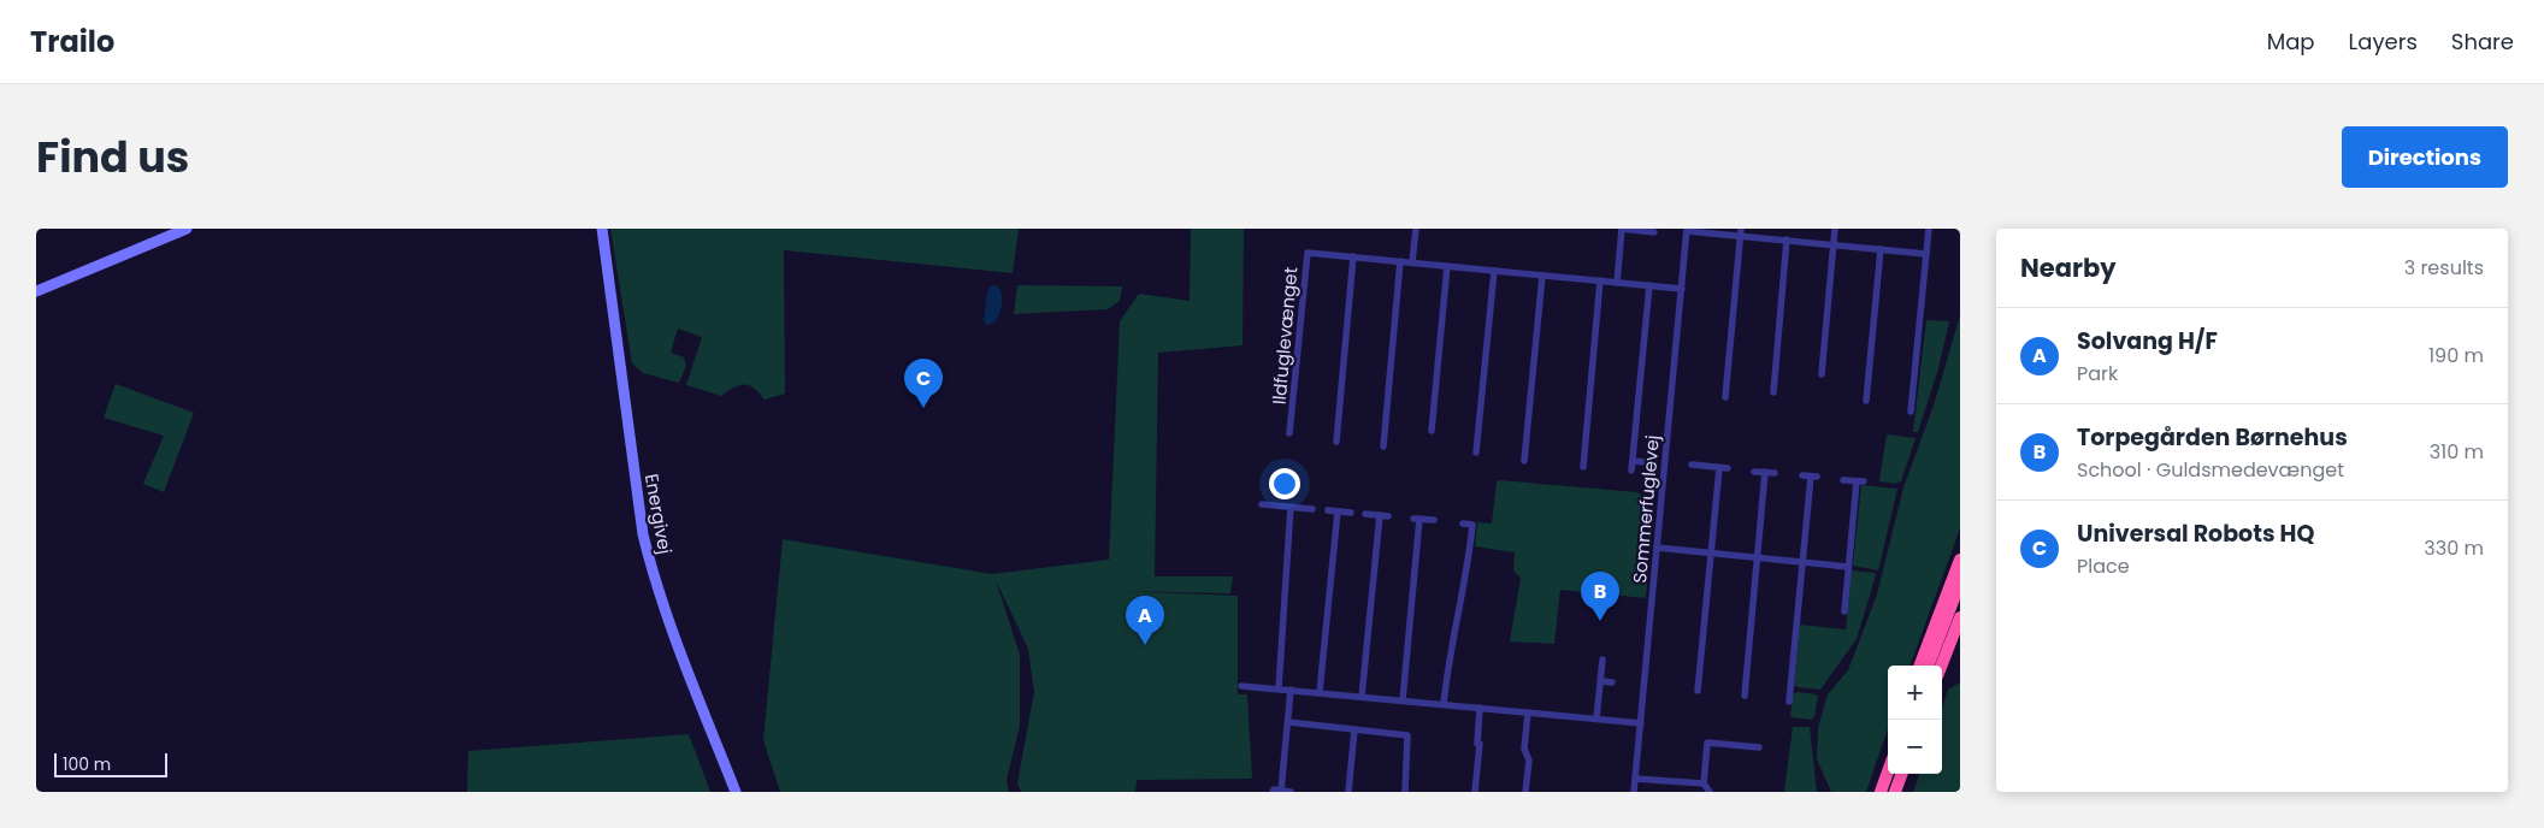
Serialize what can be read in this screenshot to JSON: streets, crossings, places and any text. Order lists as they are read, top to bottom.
{
  "streets": {
    "street": ["Ildfuglevænget", "Sommerfuglevej", "Energivej"]
  },
  "crossings": [
    ["Ildfuglevænget", "Sommerfuglevej"]
  ],
  "scale_bar": "100 m",
  "page": {
    "header": "Trailo",
    "nav": ["Map", "Layers", "Share"],
    "title": "Find us",
    "buttons": "Directions",
    "heading": ["Nearby", "3 results"],
    "list": [
      {
        "mark": "A",
        "name": "Solvang H/F",
        "note": "Park",
        "value": "190 m"
      },
      {
        "mark": "B",
        "name": "Torpegården Børnehus",
        "note": "School · Guldsmedevænget",
        "value": "310 m"
      },
      {
        "mark": "C",
        "name": "Universal Robots HQ",
        "note": "Place",
        "value": "330 m"
      }
    ],
    "pins": ["C", "B", "A"],
    "map_buttons": ["+", "−"],
    "scale": "100 m"
  }
}
